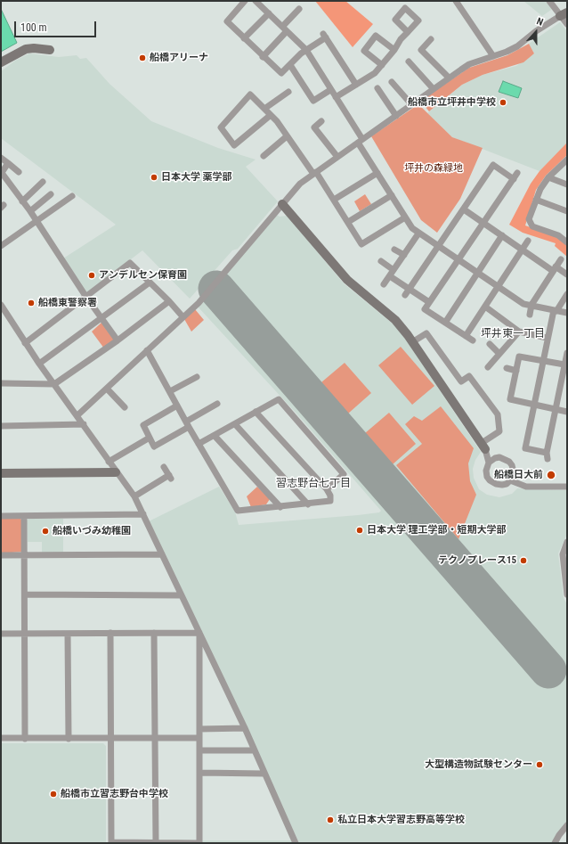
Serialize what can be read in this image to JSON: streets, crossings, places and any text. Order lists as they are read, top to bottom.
{
  "districts": ["坪井東一丁目", "習志野台七丁目"],
  "parks": ["坪井の森緑地"],
  "places": [
    "船橋アリーナ",
    "船橋市立坪井中学校",
    "日本大学 薬学部",
    "アンデルセン保育園",
    "船橋東警察署",
    "船橋日大前",
    "日本大学 理工学部・短期大学部",
    "船橋いづみ幼稚園",
    "テクノプレース15",
    "大型構造物試験センター",
    "船橋市立習志野台中学校",
    "私立日本大学習志野高等学校"
  ],
  "scale_bar": "100 m",
  "north": "top"
}
